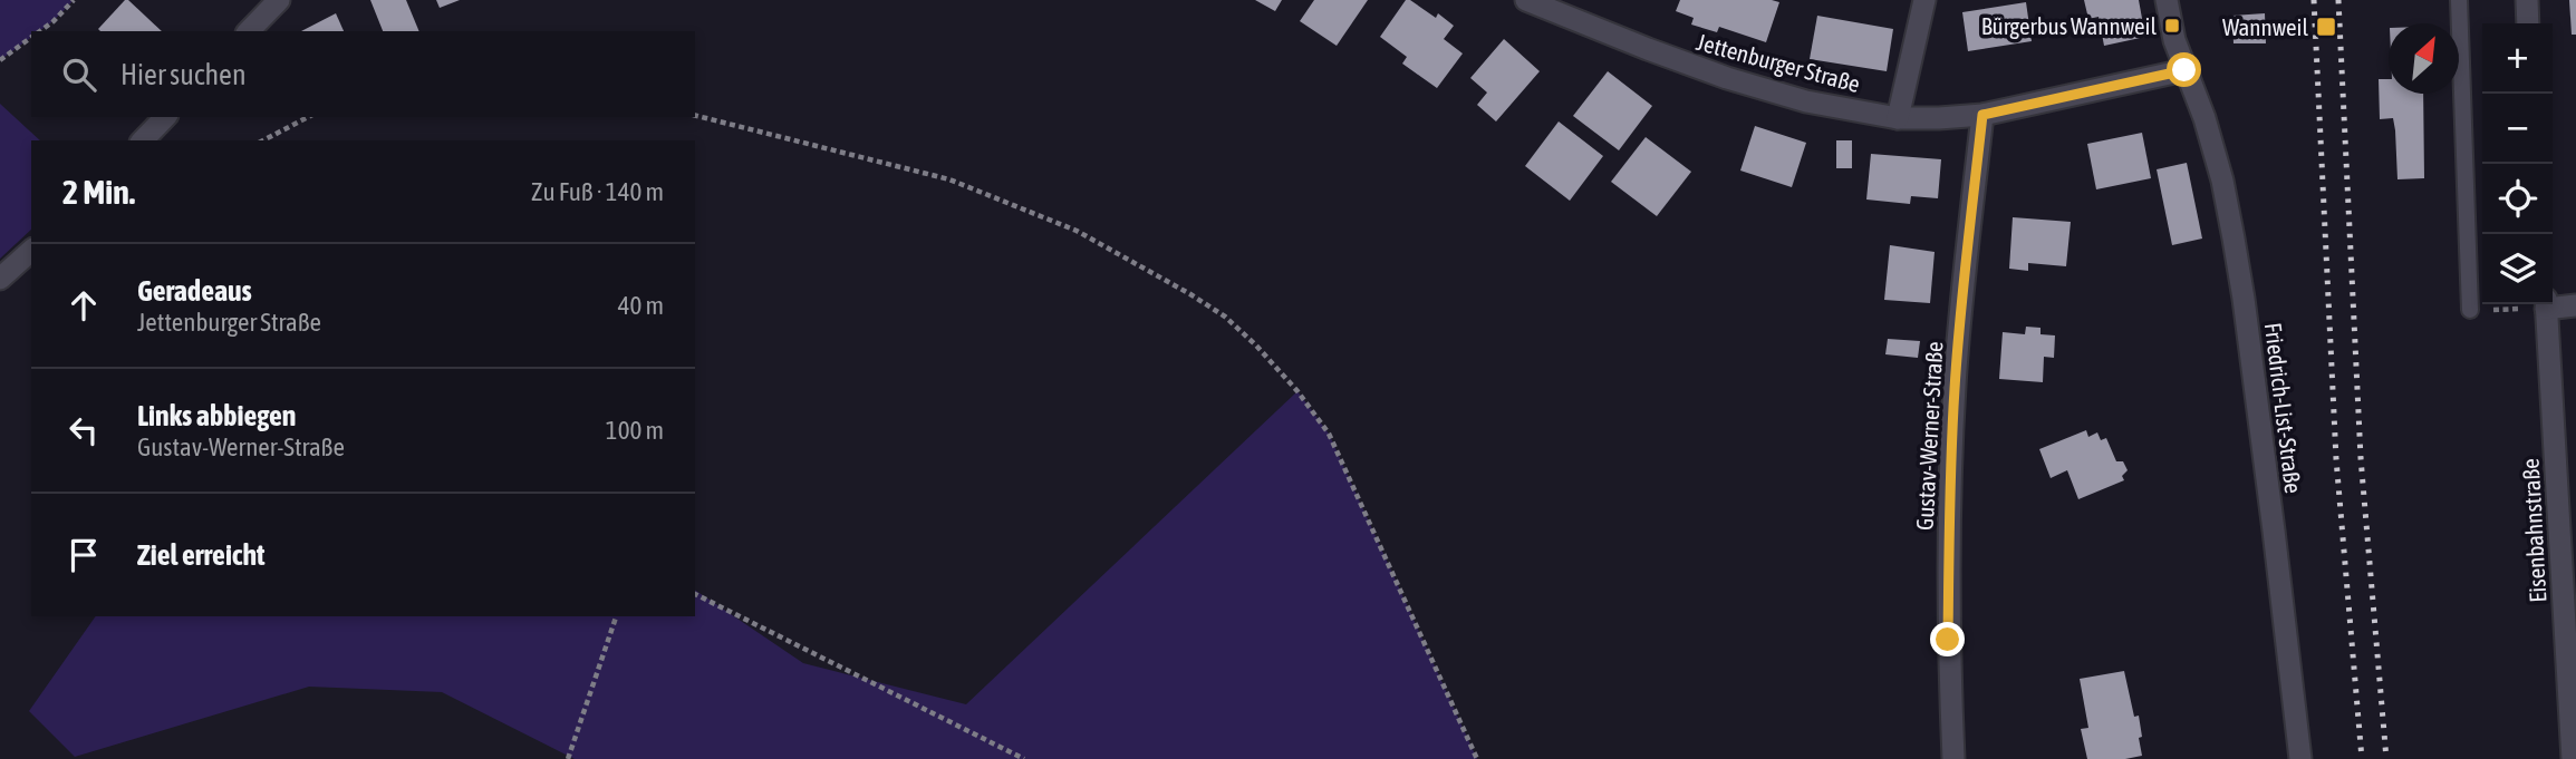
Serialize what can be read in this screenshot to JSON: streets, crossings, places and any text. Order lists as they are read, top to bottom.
{
  "streets": {
    "street": [
      "Jettenburger Straße",
      "Friedrich-List-Straße",
      "Gustav-Werner-Straße",
      "Eisenbahnstraße"
    ]
  },
  "crossings": [
    ["Jettenburger Straße", "Friedrich-List-Straße"],
    ["Jettenburger Straße", "Gustav-Werner-Straße"]
  ],
  "places": {
    "transit": ["Bürgerbus Wannweil", "Wannweil"]
  },
  "north": "top right",
  "page": {
    "map_buttons": ["+", "−"],
    "search": "Hier suchen",
    "heading": ["2 Min.", "Zu Fuß · 140 m"],
    "list": [
      ["Geradeaus", "Jettenburger Straße", "40 m"],
      ["Links abbiegen", "Gustav-Werner-Straße", "100 m"],
      "Ziel erreicht"
    ]
  }
}
